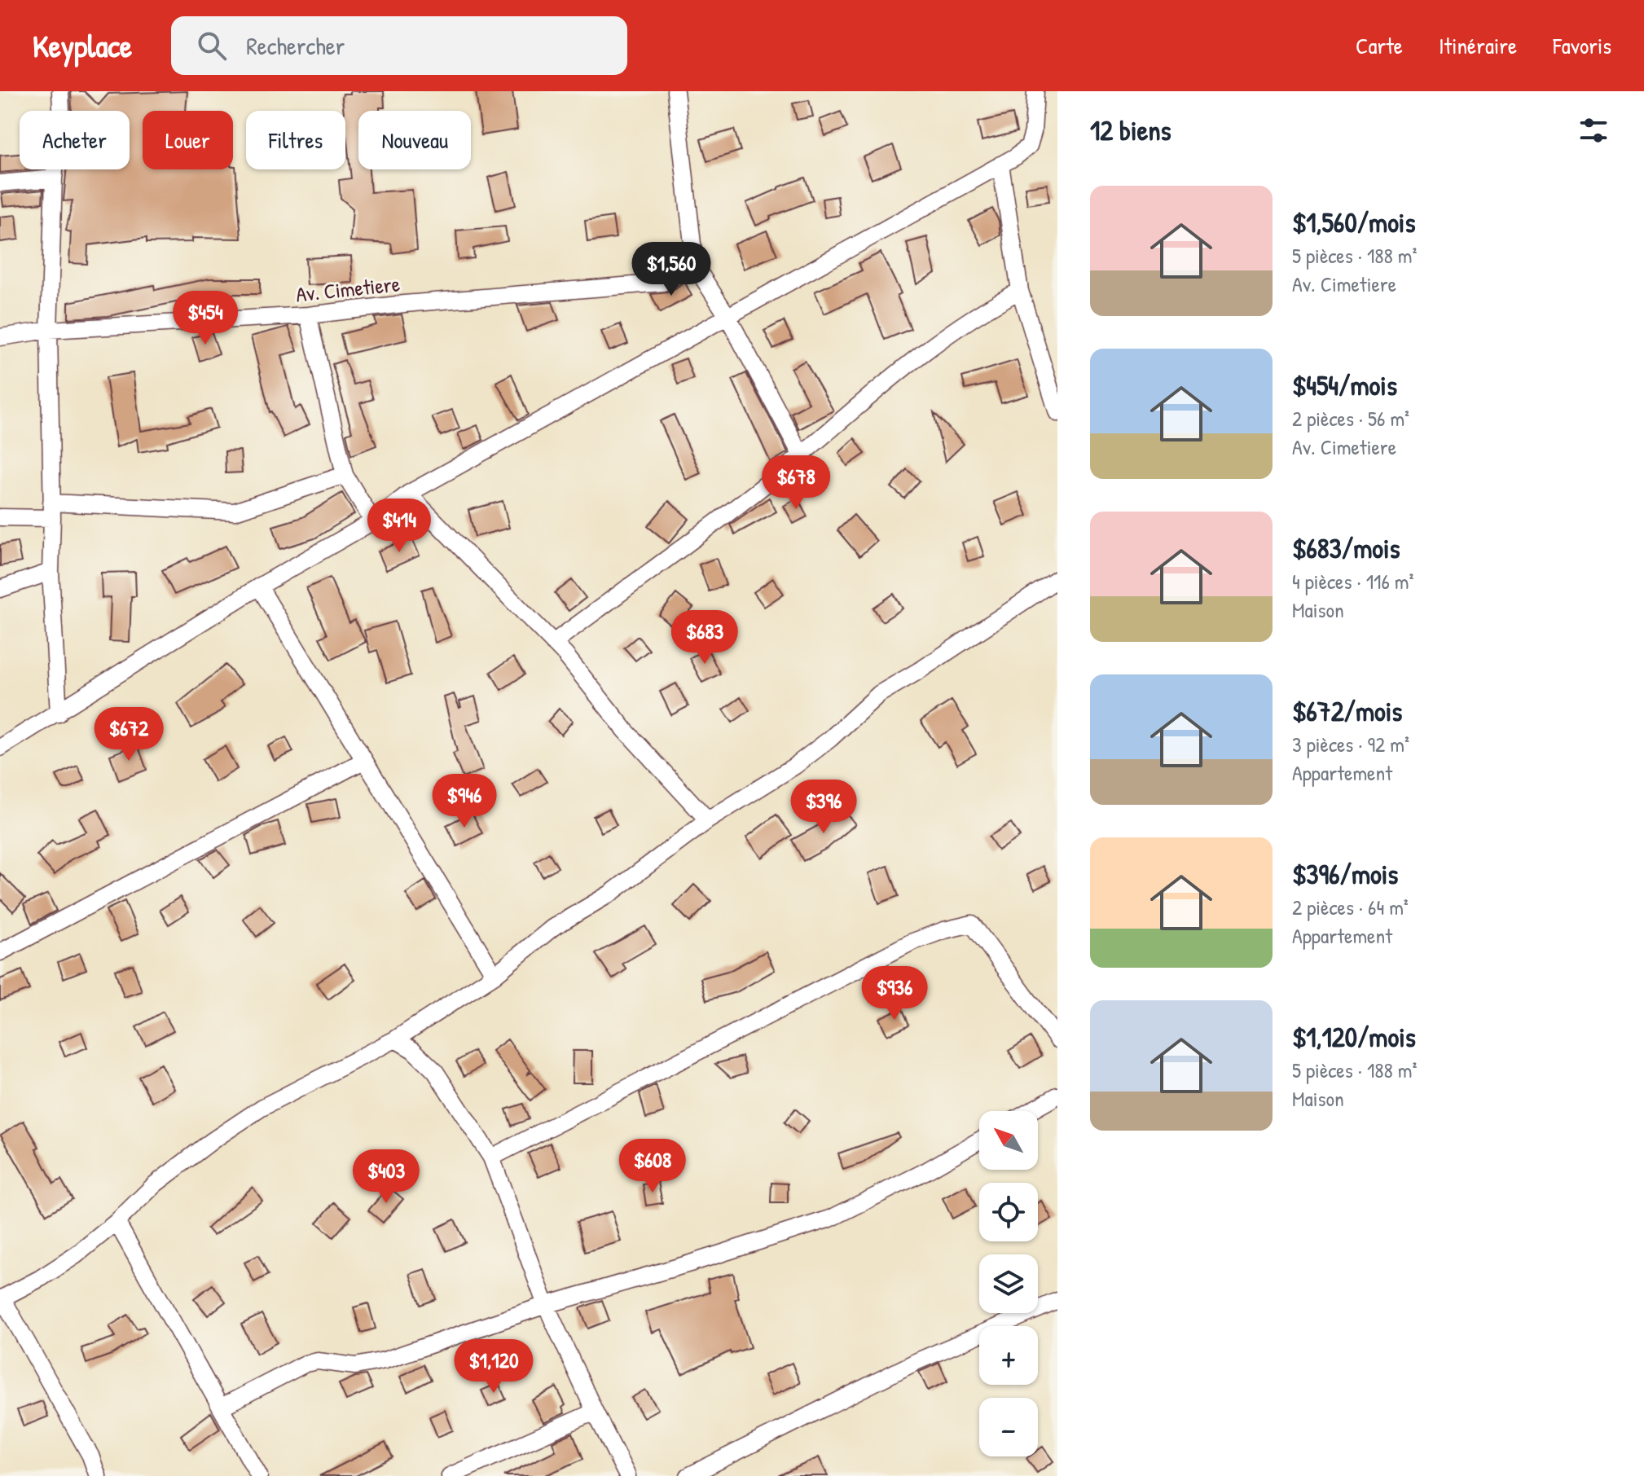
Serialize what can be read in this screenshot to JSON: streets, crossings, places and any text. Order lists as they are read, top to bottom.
{
  "streets": {
    "street": ["Av. Cimetiere"]
  },
  "north": "top left",
  "page": {
    "header": "Keyplace",
    "search": "Rechercher",
    "nav": ["Carte", "Itinéraire", "Favoris"],
    "heading": "12 biens",
    "chip": [
      "Acheter",
      "Louer",
      "Filtres",
      "Nouveau"
    ],
    "list": [
      {
        "name": "$1,560/mois",
        "note": "5 pièces · 188 m² · Av. Cimetiere"
      },
      {
        "name": "$454/mois",
        "note": "2 pièces · 56 m² · Av. Cimetiere"
      },
      {
        "name": "$683/mois",
        "note": "4 pièces · 116 m² · Maison"
      },
      {
        "name": "$672/mois",
        "note": "3 pièces · 92 m² · Appartement"
      },
      {
        "name": "$396/mois",
        "note": "2 pièces · 64 m² · Appartement"
      },
      {
        "name": "$1,120/mois",
        "note": "5 pièces · 188 m² · Maison"
      }
    ],
    "price": [
      "$1,560",
      "$454",
      "$678",
      "$414",
      "$683",
      "$672",
      "$946",
      "$396",
      "$936",
      "$608",
      "$403",
      "$1,120"
    ],
    "map_buttons": ["+", "−"]
  }
}
